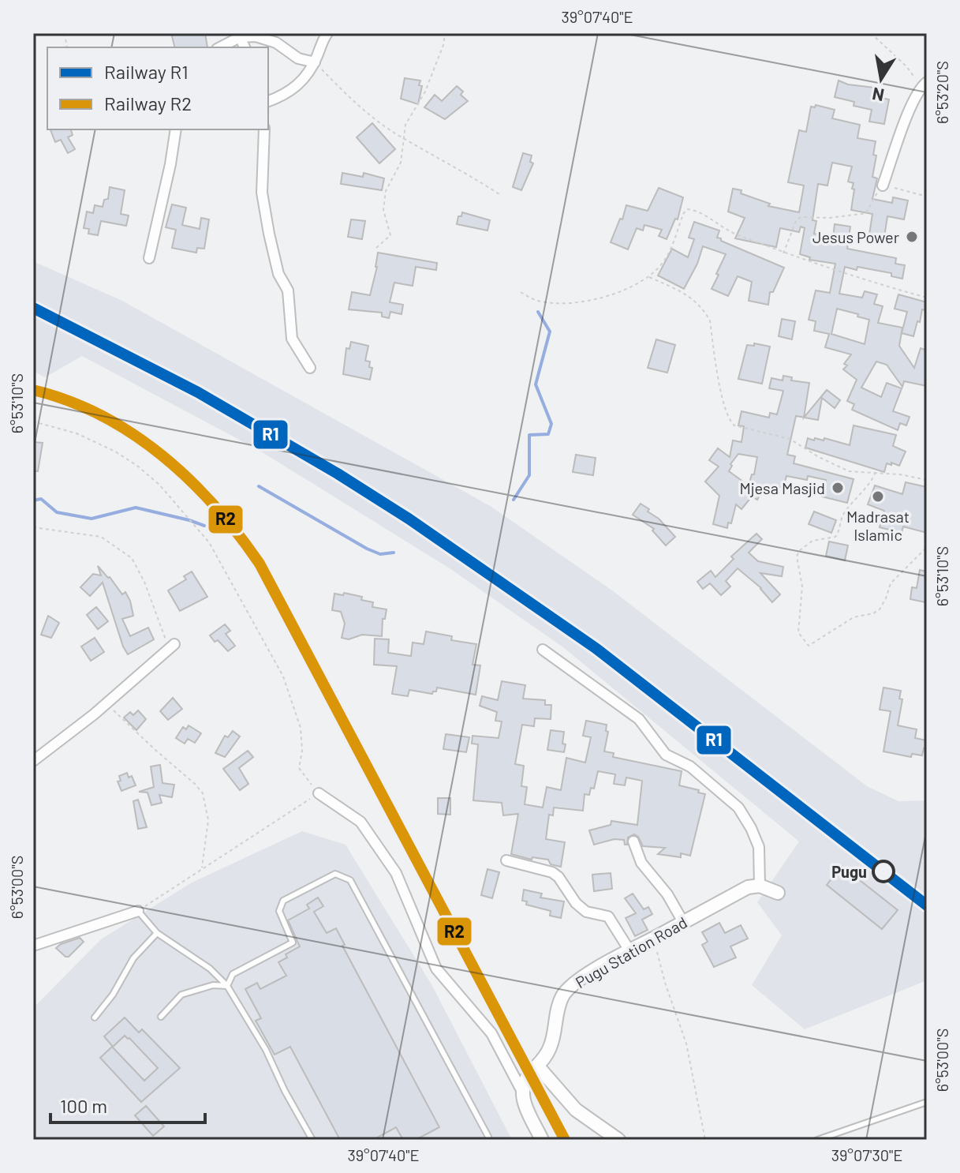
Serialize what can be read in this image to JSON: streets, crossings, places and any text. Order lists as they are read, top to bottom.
{
  "streets": {
    "street": ["Pugu Station Road"]
  },
  "places": [
    "Jesus Power",
    "Mjesa Masjid",
    "Madrasat Islamic",
    "Pugu"
  ],
  "lines": ["rail line R1", "rail line R2"],
  "legend": ["Railway R1", "Railway R2"],
  "scale_bar": "100 m",
  "north": "bottom",
  "coordinates": [
    "39°07'40\"E",
    "6°53'20\"S",
    "6°53'10\"S",
    "6°53'00\"S",
    "39°07'30\"E"
  ]
}
